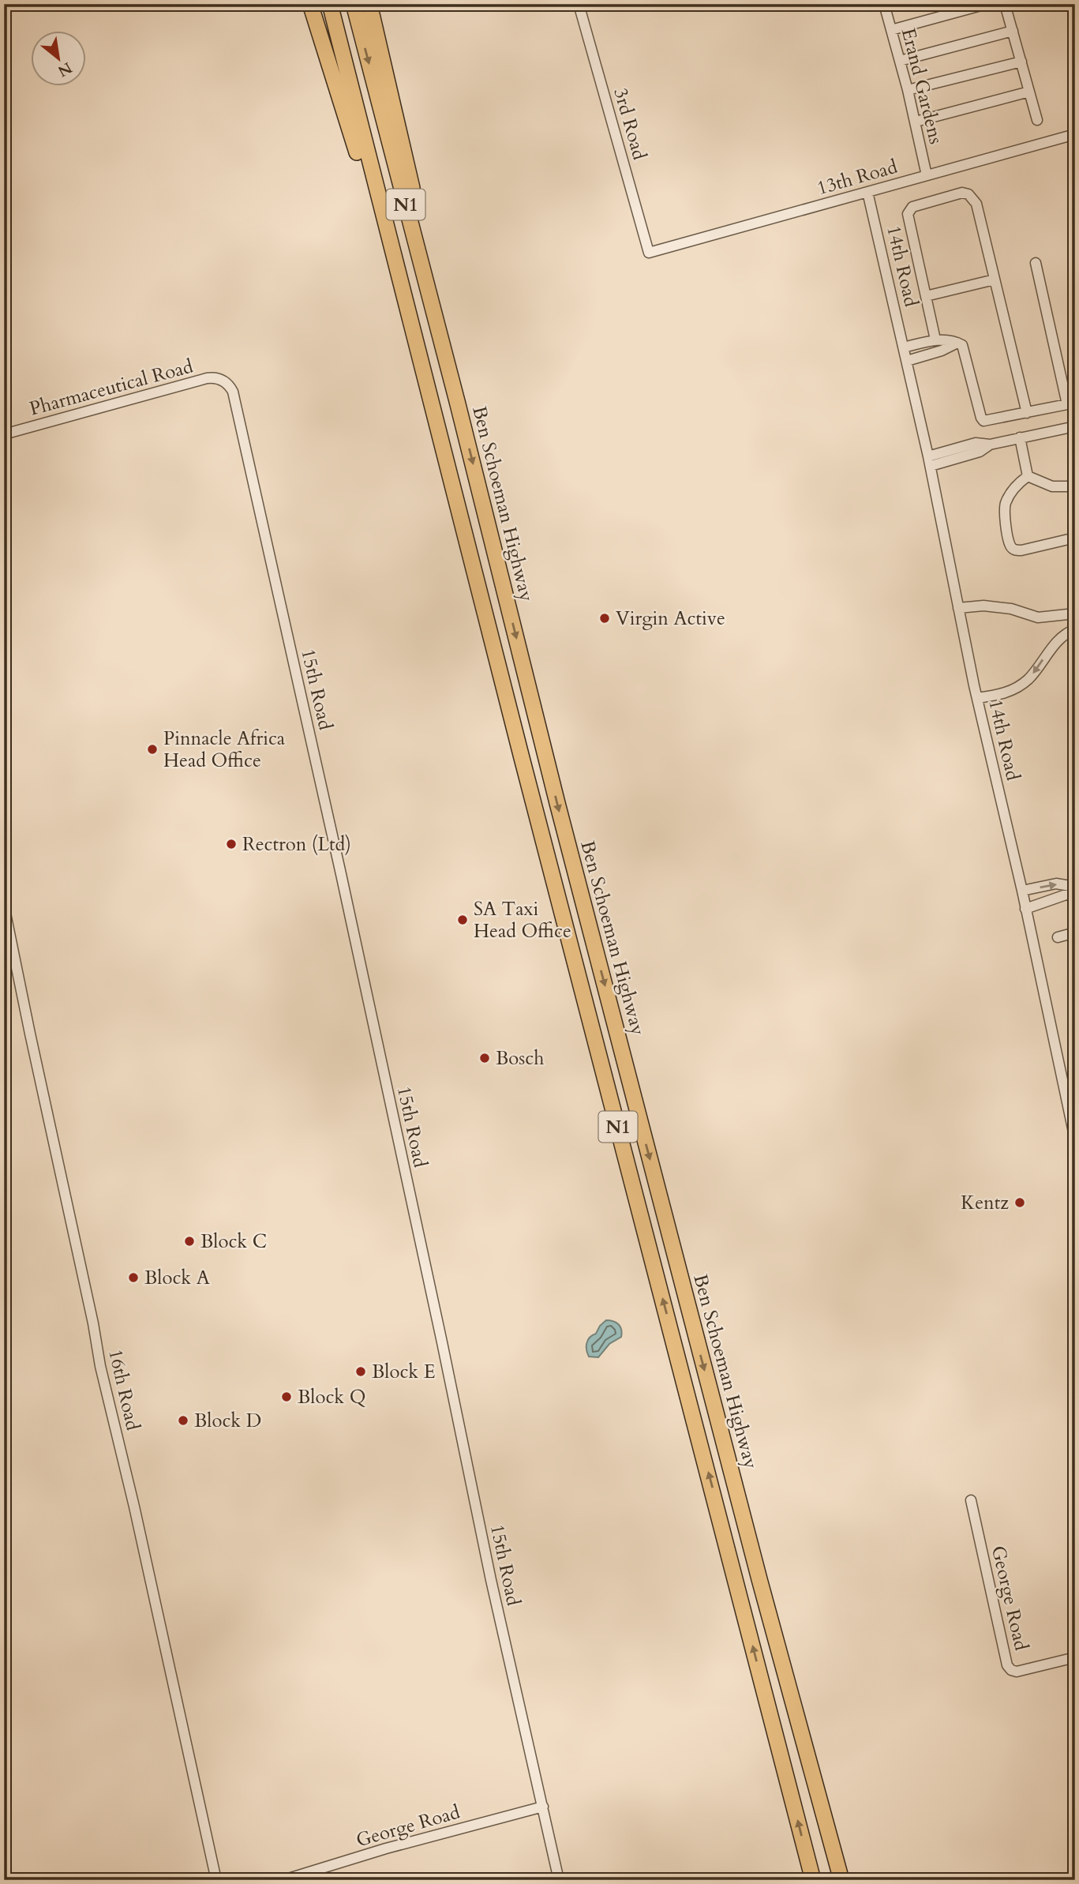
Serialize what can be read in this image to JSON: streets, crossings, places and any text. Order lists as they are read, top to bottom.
{
  "streets": {
    "highway": ["N1", "Ben Schoeman Highway"],
    "street": [
      "Erand Gardens",
      "3rd Road",
      "13th Road",
      "14th Road",
      "Pharmaceutical Road",
      "15th Road",
      "16th Road",
      "George Road"
    ]
  },
  "crossings": [
    ["Erand Gardens", "13th Road"],
    ["3rd Road", "13th Road"],
    ["13th Road", "14th Road"],
    ["Pharmaceutical Road", "15th Road"],
    ["15th Road", "George Road"]
  ],
  "places": [
    "Virgin Active",
    "Pinnacle Africa Head Office",
    "Rectron (Ltd)",
    "SA Taxi Head Office",
    "Bosch",
    "Kentz",
    "Block C",
    "Block A",
    "Block E",
    "Block Q",
    "Block D"
  ],
  "north": "bottom right"
}
